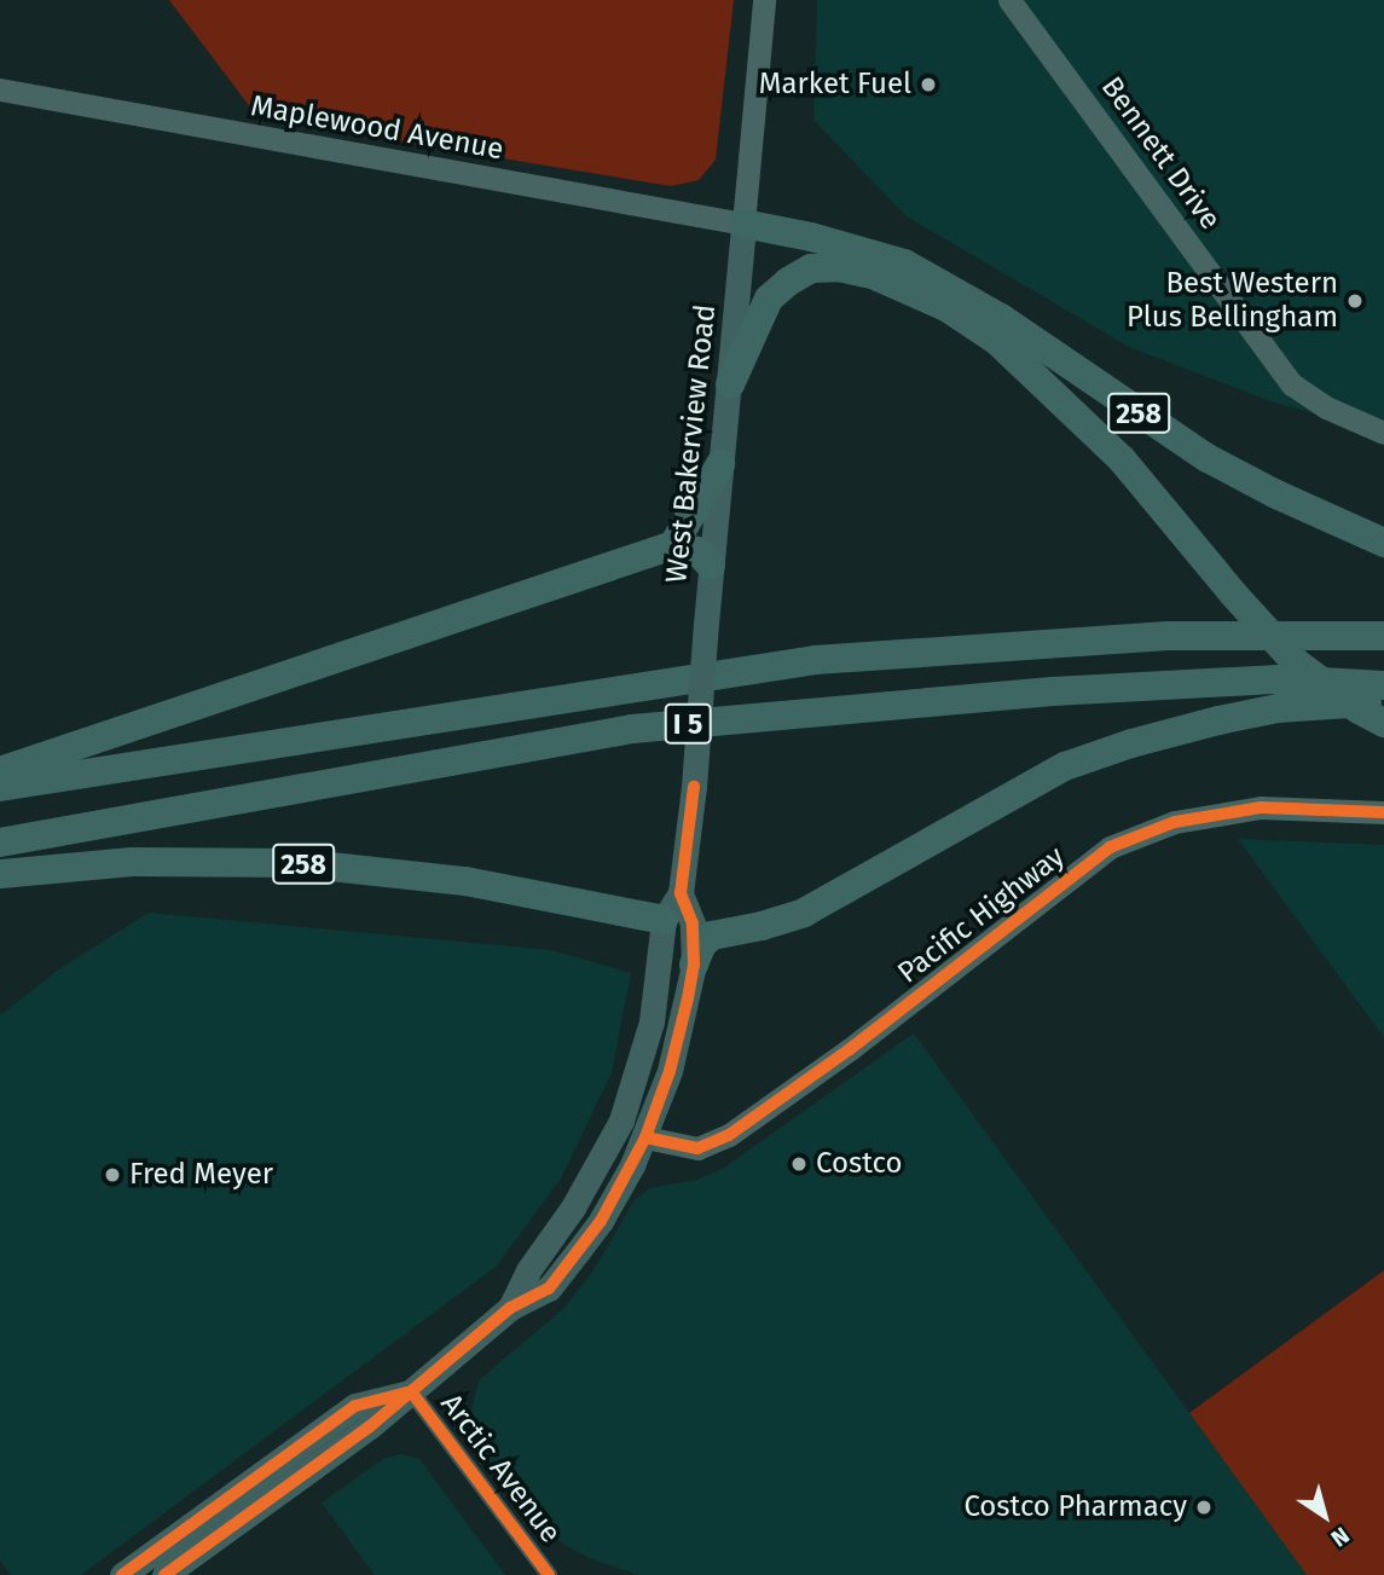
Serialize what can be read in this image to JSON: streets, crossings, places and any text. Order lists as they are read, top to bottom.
{
  "streets": {
    "highway": ["258", "I 5"],
    "main road": ["West Bakerview Road"],
    "street": [
      "Maplewood Avenue",
      "Bennett Drive",
      "Pacific Highway",
      "Arctic Avenue"
    ]
  },
  "crossings": [
    ["Maplewood Avenue", "258"],
    ["Maplewood Avenue", "West Bakerview Road"],
    ["258", "West Bakerview Road"],
    ["West Bakerview Road", "Pacific Highway"],
    ["West Bakerview Road", "Arctic Avenue"]
  ],
  "places": [
    "Market Fuel",
    "Best Western Plus Bellingham",
    "Costco",
    "Fred Meyer",
    "Costco Pharmacy"
  ],
  "north": "bottom right"
}
